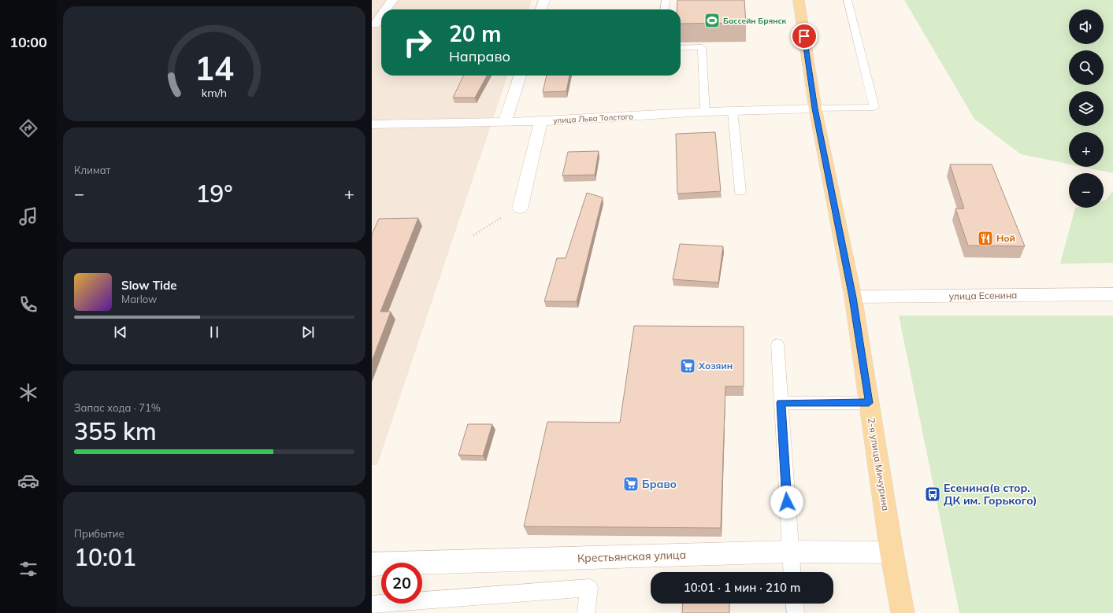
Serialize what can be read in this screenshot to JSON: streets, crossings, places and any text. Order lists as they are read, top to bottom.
{
  "streets": {
    "main road": ["2-я улица Мичурина"],
    "street": ["улица Льва Толстого", "улица Есенина", "Крестьянская улица"]
  },
  "crossings": [
    ["улица Льва Толстого", "2-я улица Мичурина"],
    ["улица Есенина", "2-я улица Мичурина"],
    ["2-я улица Мичурина", "Крестьянская улица"]
  ],
  "places": {
    "sports": ["Бассейн Брянск"],
    "restaurant": ["Ной"],
    "supermarket": ["Хозяин", "Браво"],
    "bus stop": ["Есенина(в стор. ДК им. Горького)"]
  },
  "page": {
    "tabs": "10:00",
    "map_buttons": ["+", "−"],
    "turn": ["20 m", "Направо"],
    "tile": [
      "Климат",
      ["Запас хода · 71%", "355 km"],
      ["Прибытие", "10:01"]
    ],
    "heat": ["−", "19°", "+"],
    "song": ["Slow Tide", "Marlow"],
    "limit": "20",
    "trip": "10:01 · 1 мин · 210 m",
    "gauge": ["14", "km/h"]
  }
}
